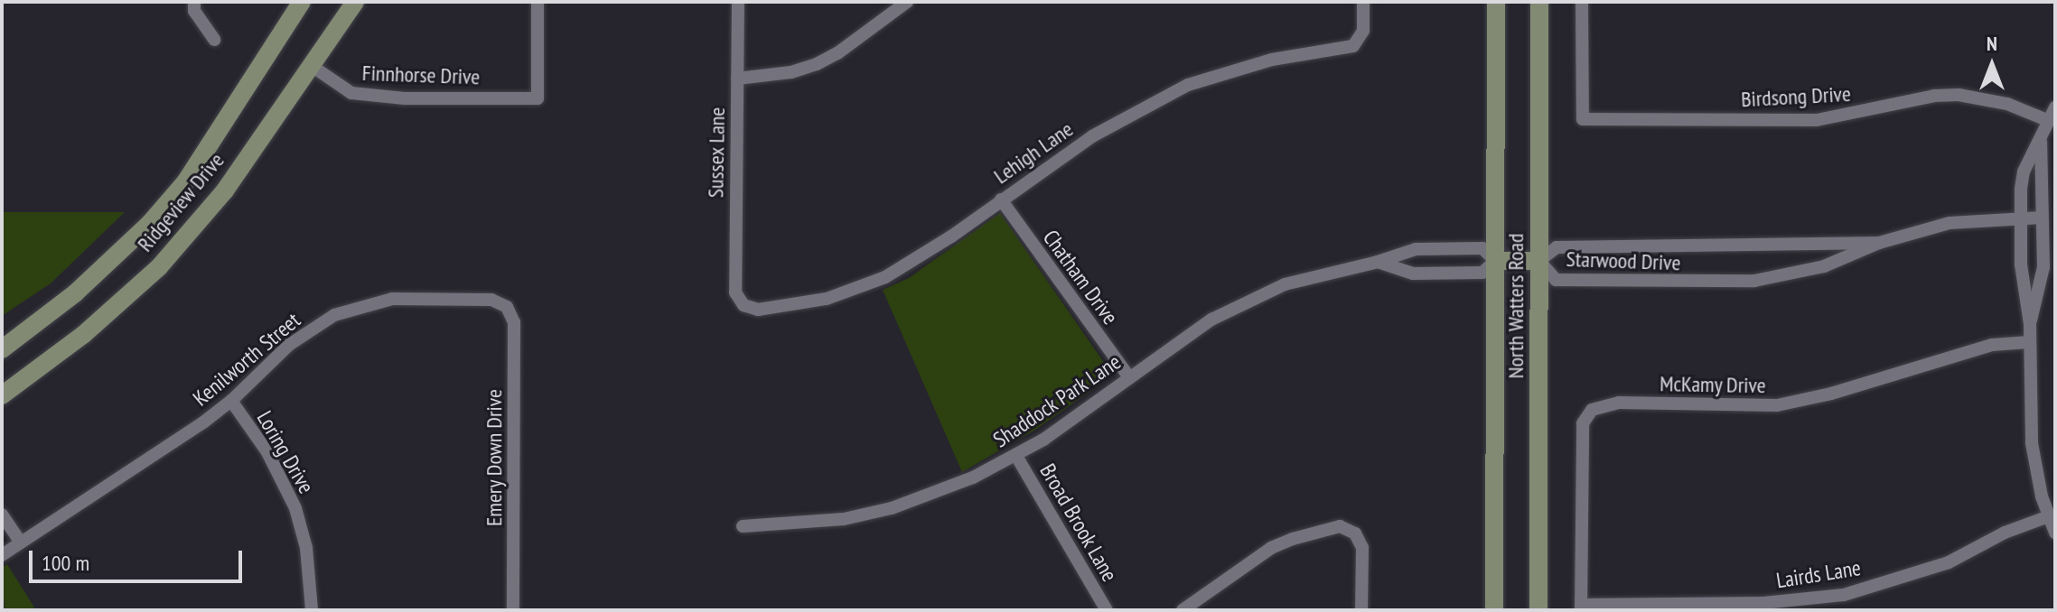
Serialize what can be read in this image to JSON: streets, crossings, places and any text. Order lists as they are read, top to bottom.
{
  "streets": {
    "main road": ["Ridgeview Drive", "North Watters Road"],
    "street": [
      "Finnhorse Drive",
      "Birdsong Drive",
      "Sussex Lane",
      "Lehigh Lane",
      "Starwood Drive",
      "Chatham Drive",
      "Kenilworth Street",
      "McKamy Drive",
      "Shaddock Park Lane",
      "Loring Drive",
      "Emery Down Drive",
      "Broad Brook Lane",
      "Lairds Lane"
    ]
  },
  "crossings": [
    ["Finnhorse Drive", "Ridgeview Drive"],
    ["Sussex Lane", "Lehigh Lane"],
    ["Lehigh Lane", "Chatham Drive"],
    ["Starwood Drive", "North Watters Road"],
    ["Chatham Drive", "Shaddock Park Lane"],
    ["North Watters Road", "Shaddock Park Lane"],
    ["Kenilworth Street", "Loring Drive"],
    ["Kenilworth Street", "Emery Down Drive"],
    ["McKamy Drive", "Lairds Lane"],
    ["Shaddock Park Lane", "Broad Brook Lane"]
  ],
  "scale_bar": "100 m",
  "north": "top"
}
